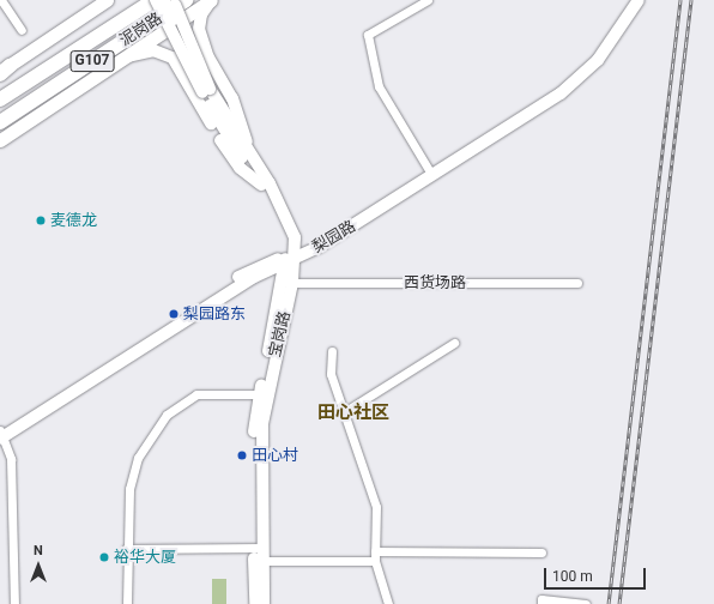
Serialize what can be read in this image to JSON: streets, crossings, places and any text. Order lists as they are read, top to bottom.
{
  "streets": {
    "highway": ["泥岗路", "G107"],
    "main road": ["梨园路", "宝岗路"],
    "street": ["西货场路"]
  },
  "crossings": [
    ["梨园路", "宝岗路"],
    ["西货场路", "宝岗路"]
  ],
  "districts": ["田心社区"],
  "places": [
    "麦德龙",
    "梨园路东",
    "田心村",
    "裕华大厦"
  ],
  "scale_bar": "100 m",
  "north": "top"
}
